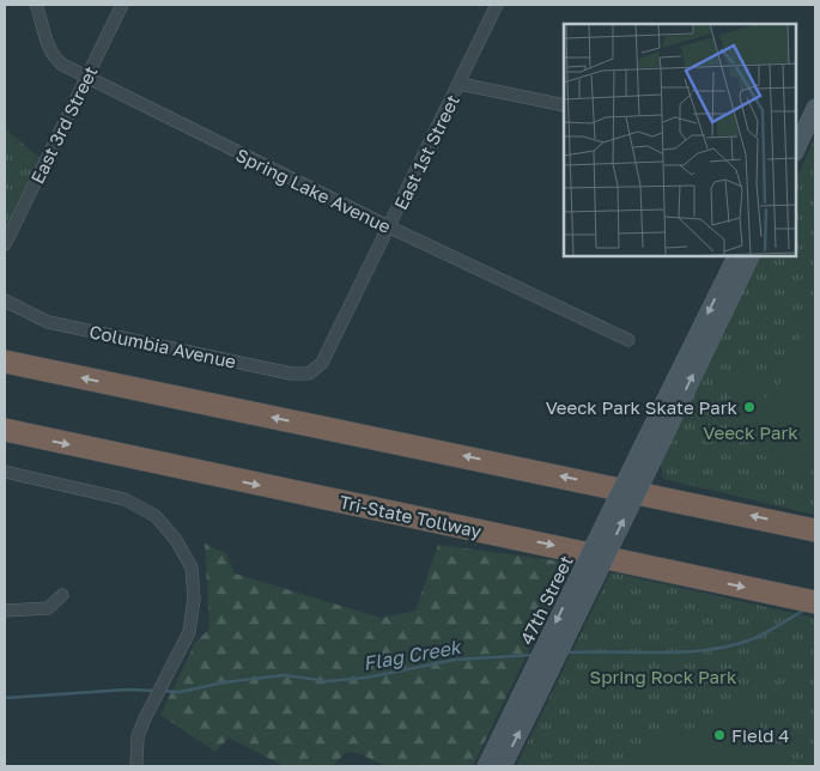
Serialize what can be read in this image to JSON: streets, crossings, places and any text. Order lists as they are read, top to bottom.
{
  "streets": {
    "highway": ["Tri-State Tollway"],
    "main road": ["47th Street"],
    "street": [
      "East 3rd Street",
      "East 1st Street",
      "Spring Lake Avenue",
      "Columbia Avenue"
    ]
  },
  "crossings": [
    ["East 3rd Street", "Spring Lake Avenue"],
    ["East 1st Street", "Spring Lake Avenue"],
    ["East 1st Street", "Columbia Avenue"]
  ],
  "water": ["Flag Creek"],
  "parks": ["Veeck Park", "Spring Rock Park"],
  "places": ["Veeck Park Skate Park", "Field 4"]
}
